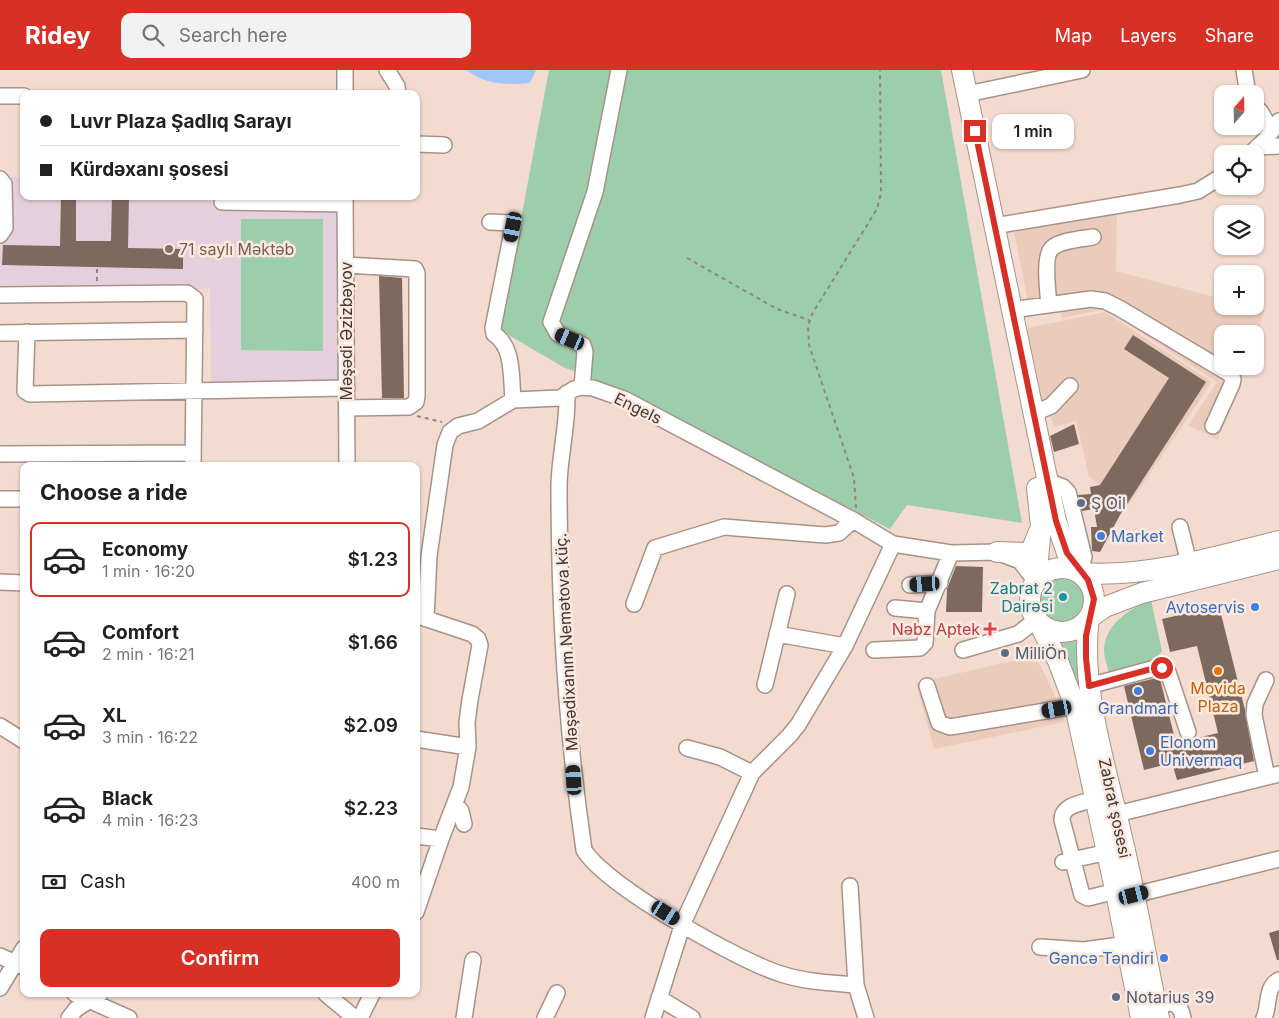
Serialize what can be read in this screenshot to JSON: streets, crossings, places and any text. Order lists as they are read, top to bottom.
{
  "streets": {
    "main road": ["Zabrat şosesi"],
    "street": ["Məşədi Əzizbəyov", "Engels", "Məşədixanım Nemətova küç."]
  },
  "places": {
    "other": [
      "71 saylı Məktəb",
      "Ş Oil",
      "Market",
      "Zabrat 2 Dairəsi",
      "Avtoservis",
      "MilliÖn",
      "Movida Plaza",
      "Grandmart",
      "Elonom Univermaq",
      "Gəncə Təndiri",
      "Notarius 39"
    ],
    "health": ["Nəbz Aptek"]
  },
  "north": "top",
  "page": {
    "header": "Ridey",
    "search": "Search here",
    "nav": ["Map", "Layers", "Share"],
    "map_buttons": ["+", "−"],
    "banner": ["Luvr Plaza Şadlıq Sarayı", "Kürdəxanı şosesi"],
    "bubble": "1 min",
    "heading": "Choose a ride",
    "list": [
      {
        "name": "Economy",
        "note": "1 min · 16:20",
        "value": "$1.23"
      },
      {
        "name": "Comfort",
        "note": "2 min · 16:21",
        "value": "$1.66"
      },
      {
        "name": "XL",
        "note": "3 min · 16:22",
        "value": "$2.09"
      },
      {
        "name": "Black",
        "note": "4 min · 16:23",
        "value": "$2.23"
      }
    ],
    "pay": ["Cash", "400 m"],
    "buttons": "Confirm"
  }
}
